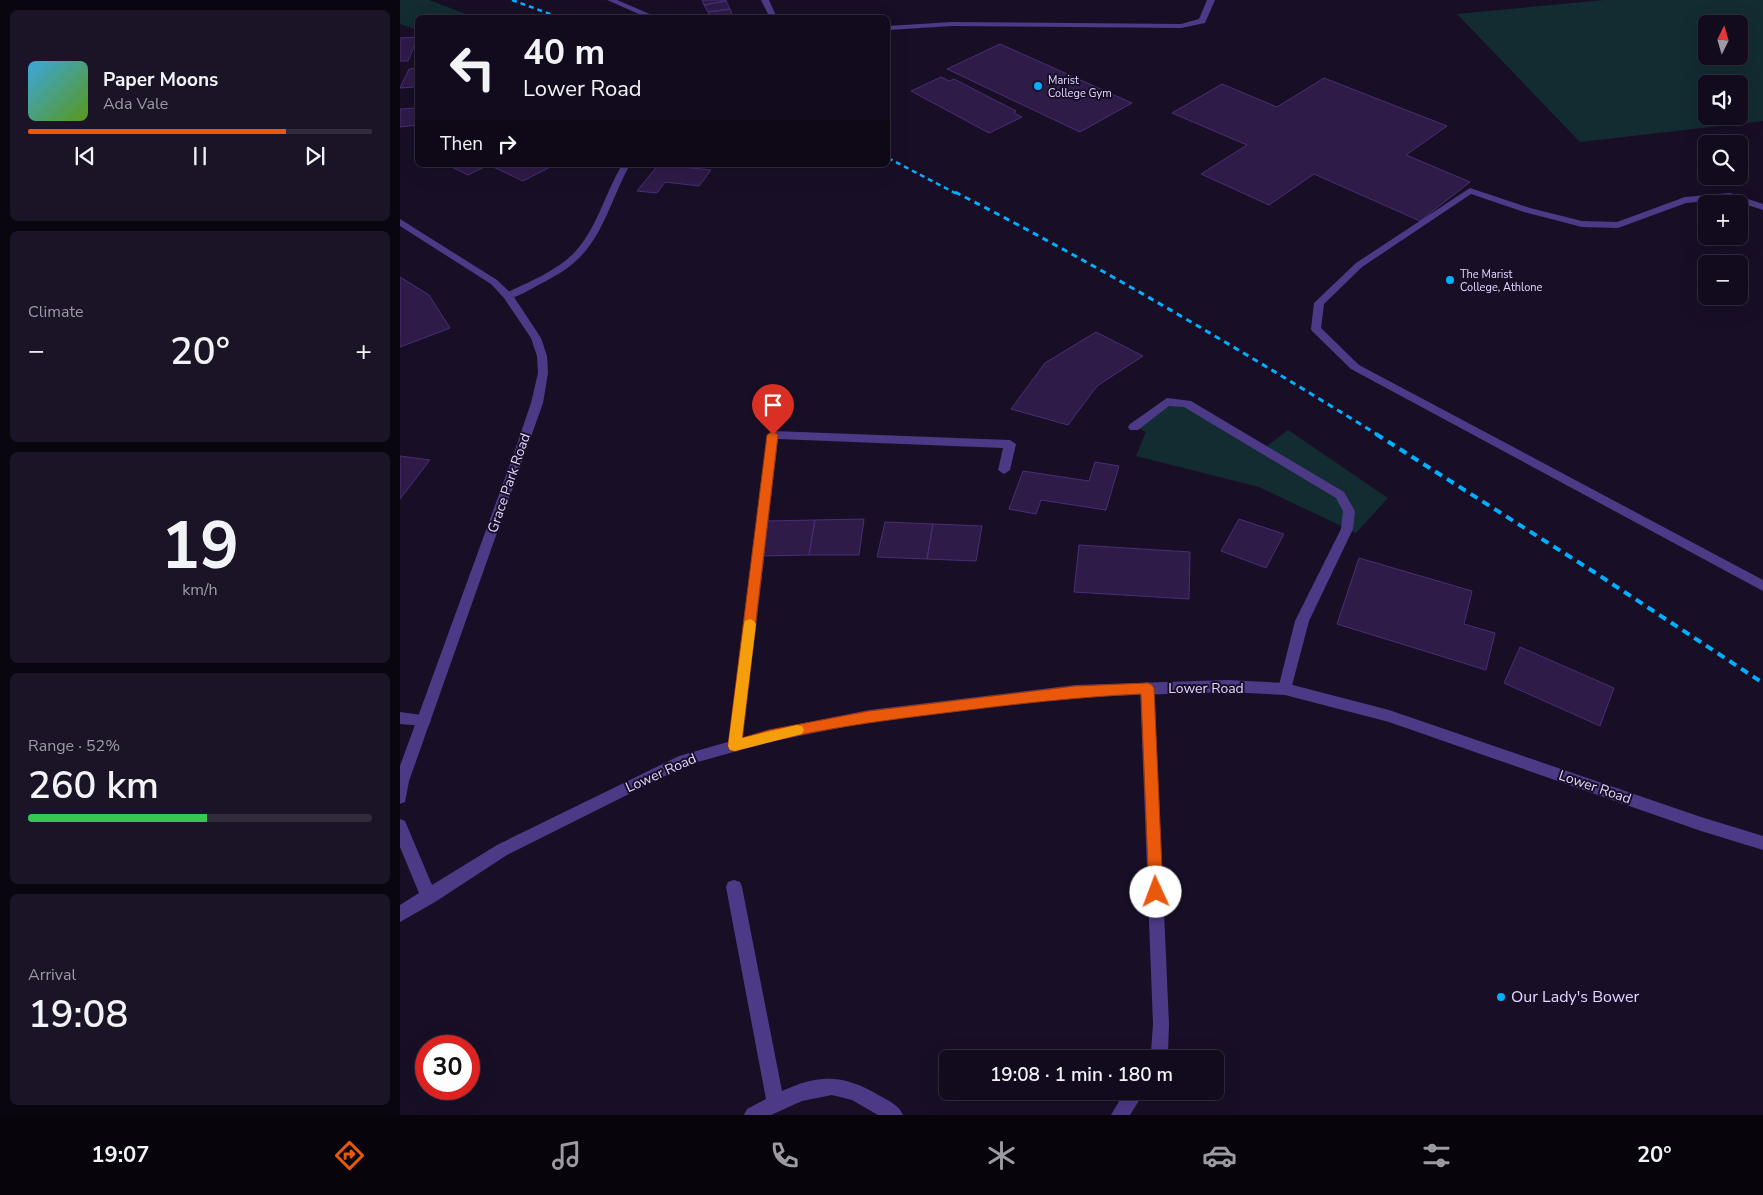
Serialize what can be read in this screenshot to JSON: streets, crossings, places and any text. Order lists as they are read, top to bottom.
{
  "streets": {
    "street": ["Grace Park Road", "Lower Road"]
  },
  "places": ["Marist College Gym", "The Marist College, Athlone", "Our Lady's Bower"],
  "north": "top",
  "page": {
    "map_buttons": ["+", "−"],
    "turn": ["40 m", "Lower Road"],
    "song": ["Paper Moons", "Ada Vale"],
    "then": "Then",
    "tile": [
      "Climate",
      ["19", "km/h"],
      ["Range · 52%", "260 km"],
      ["Arrival", "19:08"]
    ],
    "heat": ["−", "20°", "+"],
    "limit": "30",
    "trip": "19:08 · 1 min · 180 m",
    "tabs": ["19:07", "20°"]
  }
}
